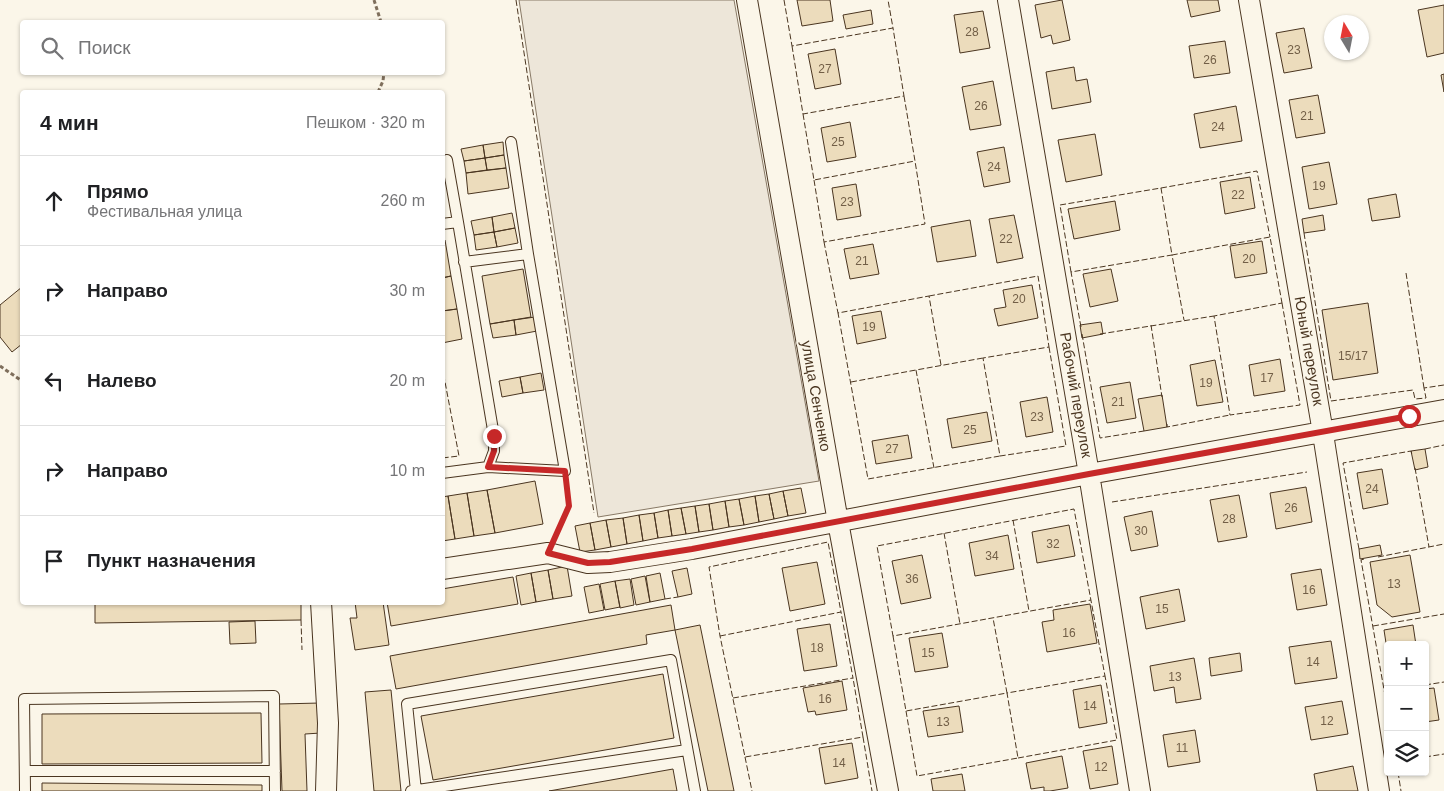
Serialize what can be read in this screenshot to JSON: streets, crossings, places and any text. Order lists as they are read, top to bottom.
{
  "streets": {
    "street": ["Юный переулок", "Рабочий переулок", "улица Сенченко"]
  },
  "house_numbers": [
    "28",
    "23",
    "26",
    "27",
    "26",
    "21",
    "24",
    "25",
    "24",
    "19",
    "22",
    "23",
    "22",
    "20",
    "21",
    "20",
    "19",
    "15/17",
    "17",
    "19",
    "21",
    "23",
    "25",
    "27",
    "24",
    "26",
    "28",
    "30",
    "32",
    "34",
    "36",
    "13",
    "16",
    "15",
    "16",
    "18",
    "15",
    "14",
    "13",
    "16",
    "14",
    "12",
    "13",
    "11",
    "14",
    "12"
  ],
  "north": "top",
  "page": {
    "search": "Поиск",
    "heading": ["4 мин", "Пешком · 320 m"],
    "list": [
      ["Прямо", "Фестивальная улица", "260 m"],
      ["Направо", "30 m"],
      ["Налево", "20 m"],
      ["Направо", "10 m"],
      "Пункт назначения"
    ],
    "map_buttons": ["+", "−"]
  }
}
